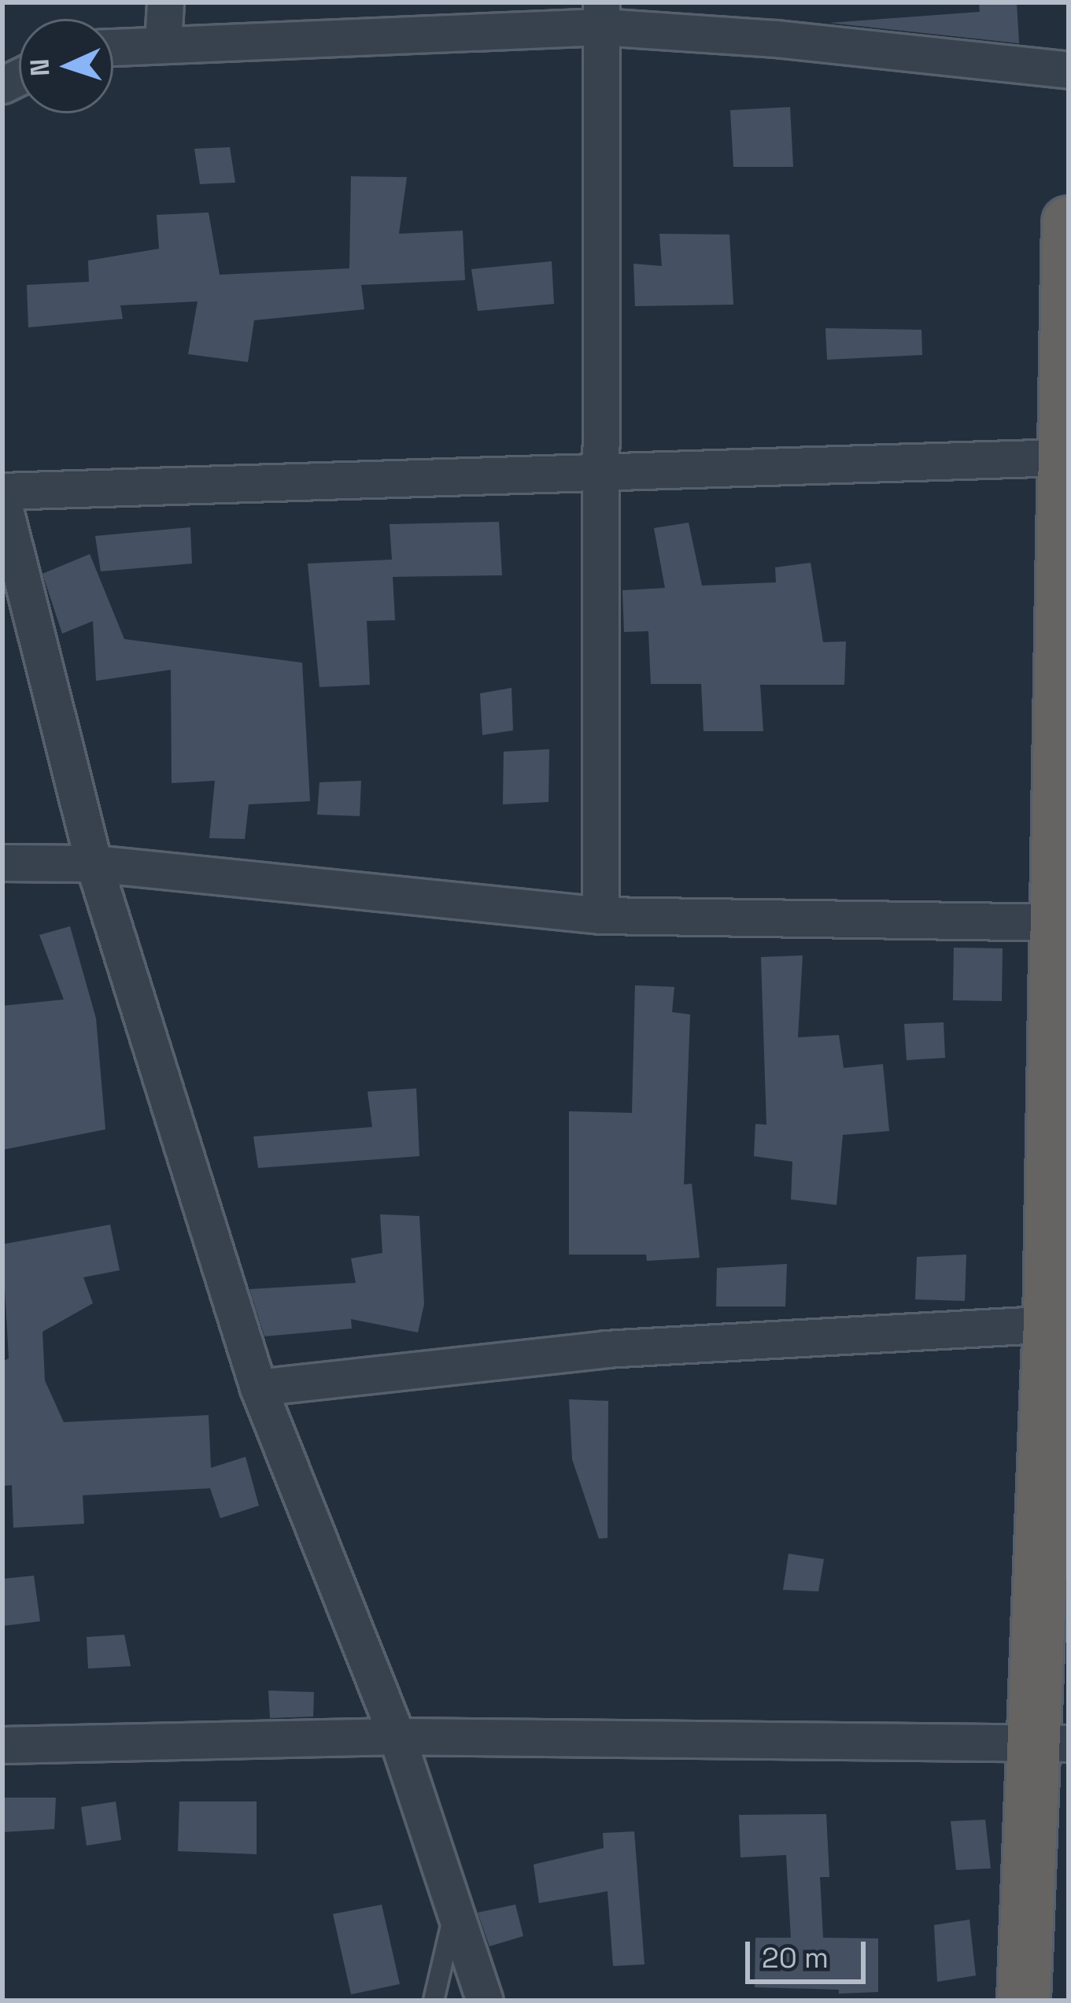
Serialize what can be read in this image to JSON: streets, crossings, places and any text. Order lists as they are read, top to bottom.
{
  "scale_bar": "20 m",
  "north": "left"
}
